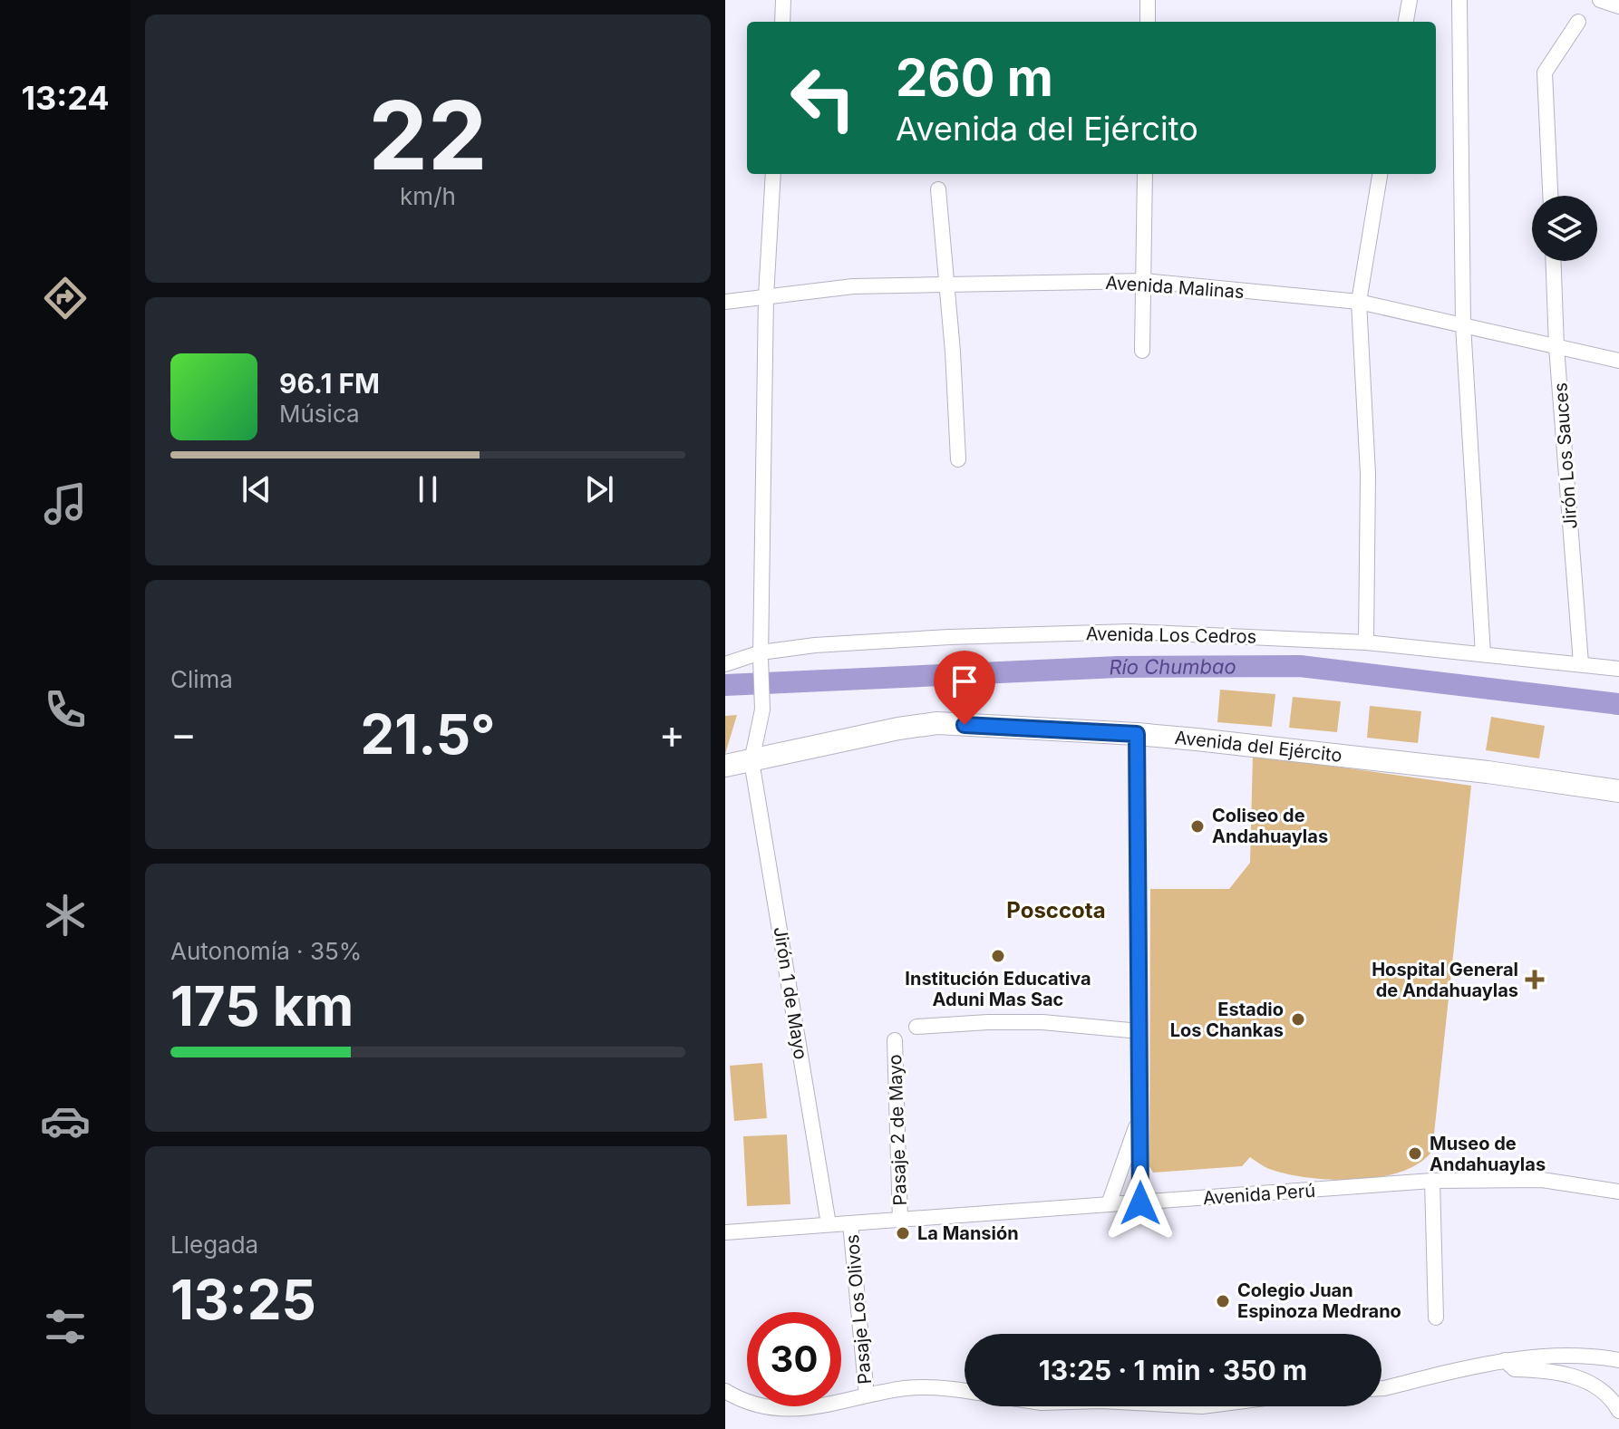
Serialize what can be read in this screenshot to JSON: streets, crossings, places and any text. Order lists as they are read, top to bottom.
{
  "streets": {
    "highway": ["Avenida del Ejército"],
    "street": [
      "Avenida Malinas",
      "Jirón Los Sauces",
      "Avenida Los Cedros",
      "Jirón 1 de Mayo",
      "Pasaje 2 de Mayo",
      "Avenida Perú",
      "Pasaje Los Olivos"
    ]
  },
  "crossings": [
    ["Avenida Malinas", "Jirón Los Sauces"],
    ["Jirón Los Sauces", "Avenida Los Cedros"],
    ["Avenida del Ejército", "Jirón 1 de Mayo"],
    ["Jirón 1 de Mayo", "Avenida Perú"],
    ["Pasaje 2 de Mayo", "Avenida Perú"],
    ["Avenida Perú", "Pasaje Los Olivos"]
  ],
  "districts": ["Posccota"],
  "water": ["Río Chumbao"],
  "places": {
    "other": [
      "Coliseo de Andahuaylas",
      "Institución Educativa Aduni Mas Sac",
      "Estadio Los Chankas",
      "Museo de Andahuaylas",
      "La Mansión",
      "Colegio Juan Espinoza Medrano"
    ],
    "health": ["Hospital General de Andahuaylas"]
  },
  "page": {
    "tabs": "13:24",
    "tile": [
      ["22", "km/h"],
      "Clima",
      ["Autonomía · 35%", "175 km"],
      ["Llegada", "13:25"]
    ],
    "turn": ["260 m", "Avenida del Ejército"],
    "song": ["96.1 FM", "Música"],
    "heat": ["−", "21.5°", "+"],
    "limit": "30",
    "trip": "13:25 · 1 min · 350 m"
  }
}
